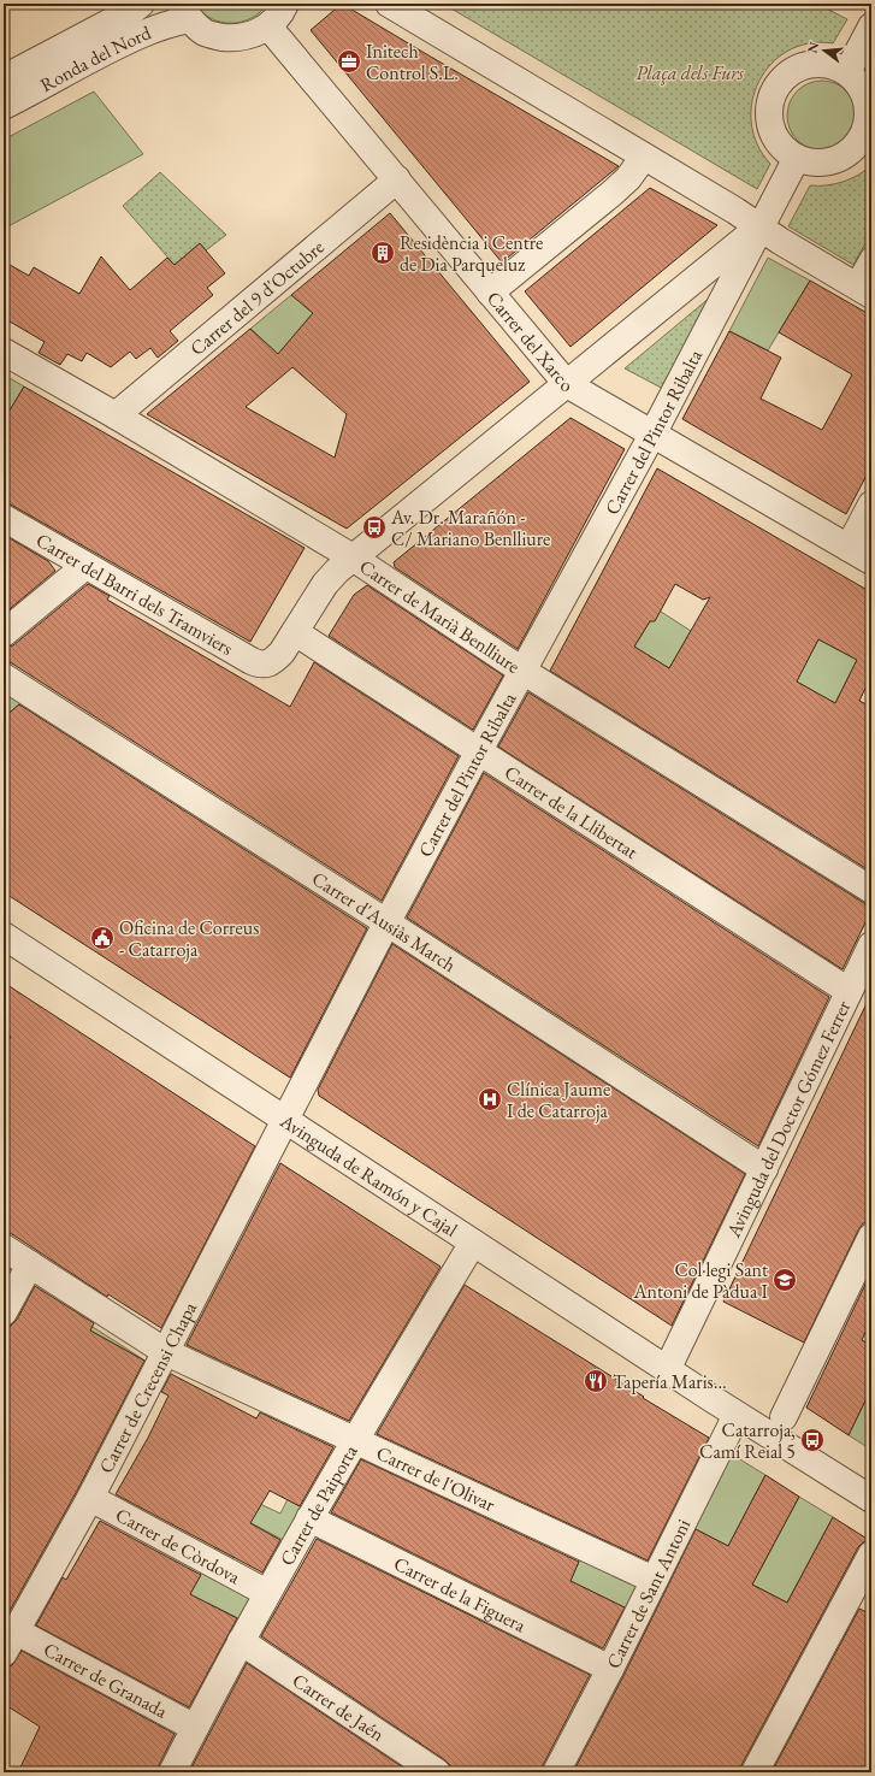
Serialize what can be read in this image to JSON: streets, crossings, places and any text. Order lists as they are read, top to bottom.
{
  "streets": {
    "street": [
      "Ronda del Nord",
      "Carrer del 9 d'Octubre",
      "Carrer del Xarco",
      "Carrer del Pintor Ribalta",
      "Carrer del Barri dels Tramviers",
      "Carrer de Marià Benlliure",
      "Carrer de la Llibertat",
      "Carrer d'Ausiàs March",
      "Avinguda del Doctor Gómez Ferrer",
      "Avinguda de Ramón y Cajal",
      "Carrer de Crecensi Chapa",
      "Carrer de l'Olivar",
      "Carrer de Paiporta",
      "Carrer de Còrdova",
      "Carrer de la Figuera",
      "Carrer de Sant Antoni",
      "Carrer de Granada",
      "Carrer de Jaén"
    ]
  },
  "crossings": [
    ["Carrer del 9 d'Octubre", "Carrer del Xarco"],
    ["Carrer del 9 d'Octubre", "Carrer de Marià Benlliure"],
    ["Carrer del Xarco", "Carrer del Pintor Ribalta"],
    ["Carrer del Pintor Ribalta", "Carrer de Marià Benlliure"],
    ["Carrer del Pintor Ribalta", "Carrer de la Llibertat"],
    ["Carrer del Pintor Ribalta", "Carrer d'Ausiàs March"],
    ["Carrer del Pintor Ribalta", "Avinguda de Ramón y Cajal"],
    ["Carrer del Pintor Ribalta", "Carrer de Crecensi Chapa"],
    ["Carrer del Barri dels Tramviers", "Carrer de la Llibertat"],
    ["Carrer de la Llibertat", "Avinguda del Doctor Gómez Ferrer"],
    ["Carrer d'Ausiàs March", "Avinguda del Doctor Gómez Ferrer"],
    ["Avinguda del Doctor Gómez Ferrer", "Avinguda de Ramón y Cajal"],
    ["Avinguda de Ramón y Cajal", "Carrer de Crecensi Chapa"],
    ["Avinguda de Ramón y Cajal", "Carrer de Paiporta"],
    ["Avinguda de Ramón y Cajal", "Carrer de Sant Antoni"],
    ["Carrer de Crecensi Chapa", "Carrer de l'Olivar"],
    ["Carrer de Crecensi Chapa", "Carrer de Còrdova"],
    ["Carrer de Crecensi Chapa", "Carrer de Granada"],
    ["Carrer de l'Olivar", "Carrer de Paiporta"],
    ["Carrer de l'Olivar", "Carrer de Sant Antoni"],
    ["Carrer de Paiporta", "Carrer de Còrdova"],
    ["Carrer de Paiporta", "Carrer de la Figuera"],
    ["Carrer de Paiporta", "Carrer de Granada"],
    ["Carrer de Paiporta", "Carrer de Jaén"],
    ["Carrer de la Figuera", "Carrer de Sant Antoni"]
  ],
  "parks": ["Plaça dels Furs"],
  "places": {
    "office": ["Initech Control S.L."],
    "building": ["Residència i Centre de Dia Parqueluz"],
    "bus stop": ["Av. Dr. Marañón - C/ Mariano Benlliure", "Catarroja, Camí Reial 5"],
    "public building": ["Oficina de Correus - Catarroja"],
    "hospital": ["Clínica Jaume I de Catarroja"],
    "school or university": ["Col·legi Sant Antoni de Pàdua I"],
    "restaurant": ["Tapería Maris..."]
  },
  "north": "left"
}
